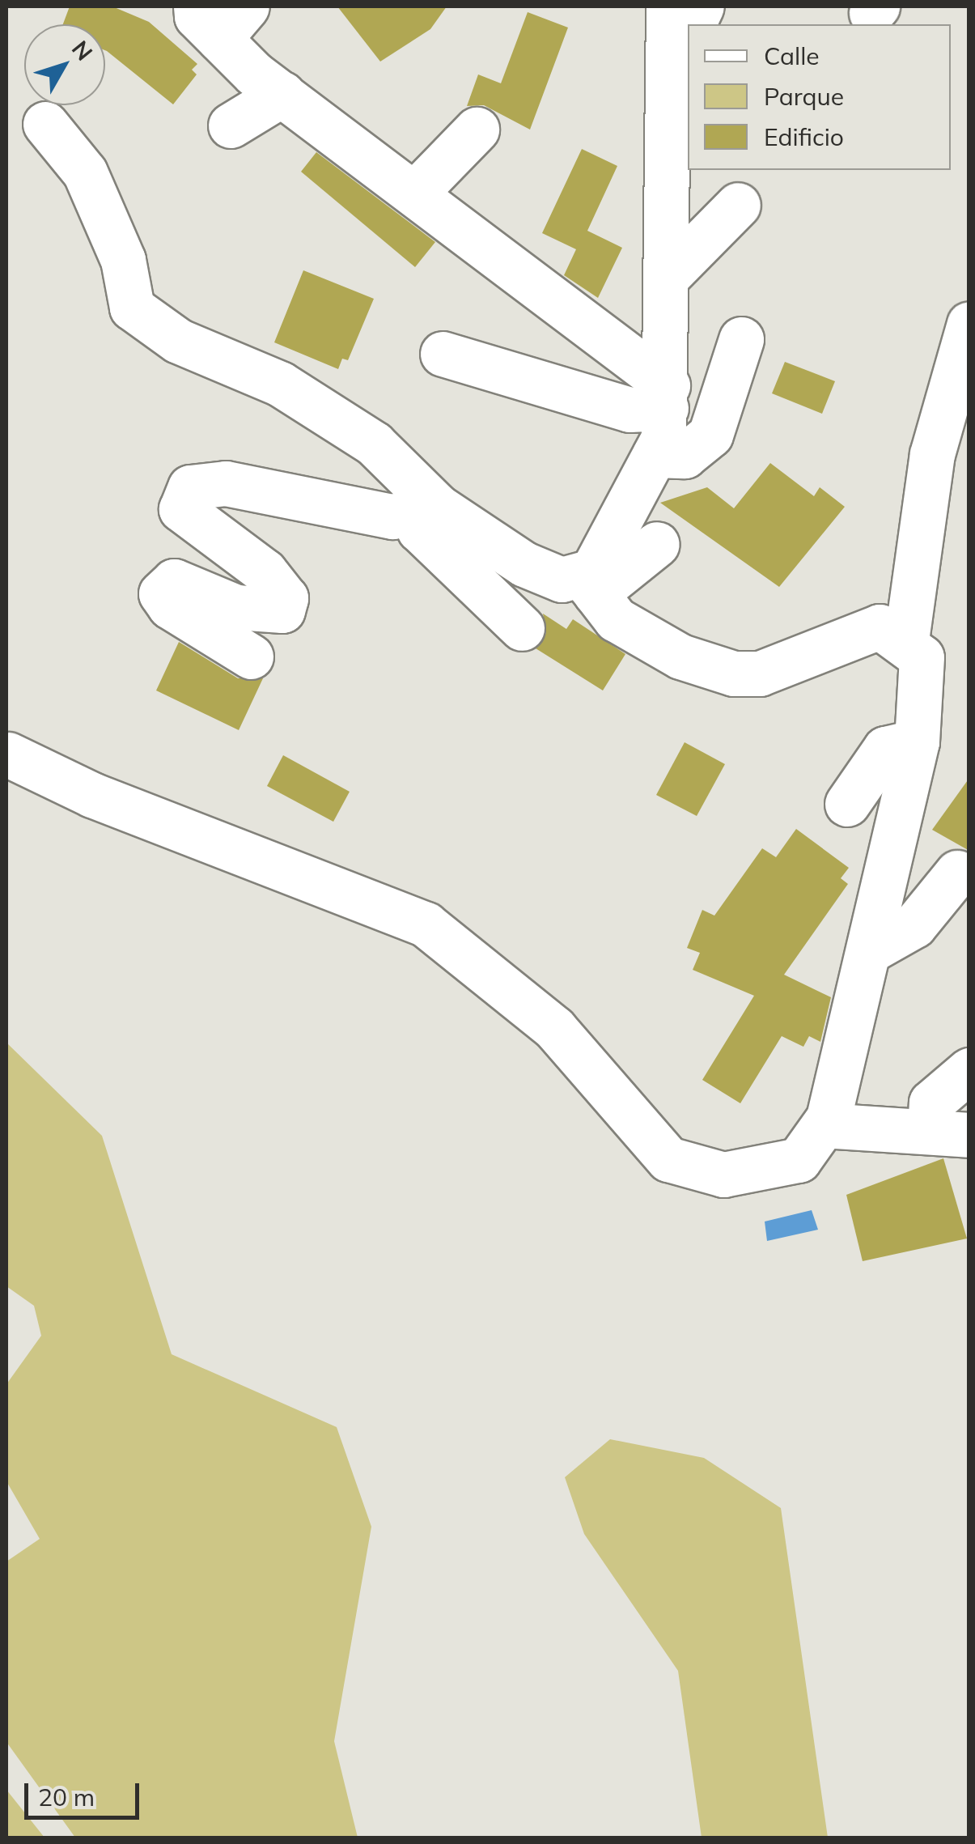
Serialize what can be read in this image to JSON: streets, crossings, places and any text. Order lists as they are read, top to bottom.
{
  "legend": ["Calle", "Parque", "Edificio"],
  "scale_bar": "20 m",
  "north": "top right"
}
